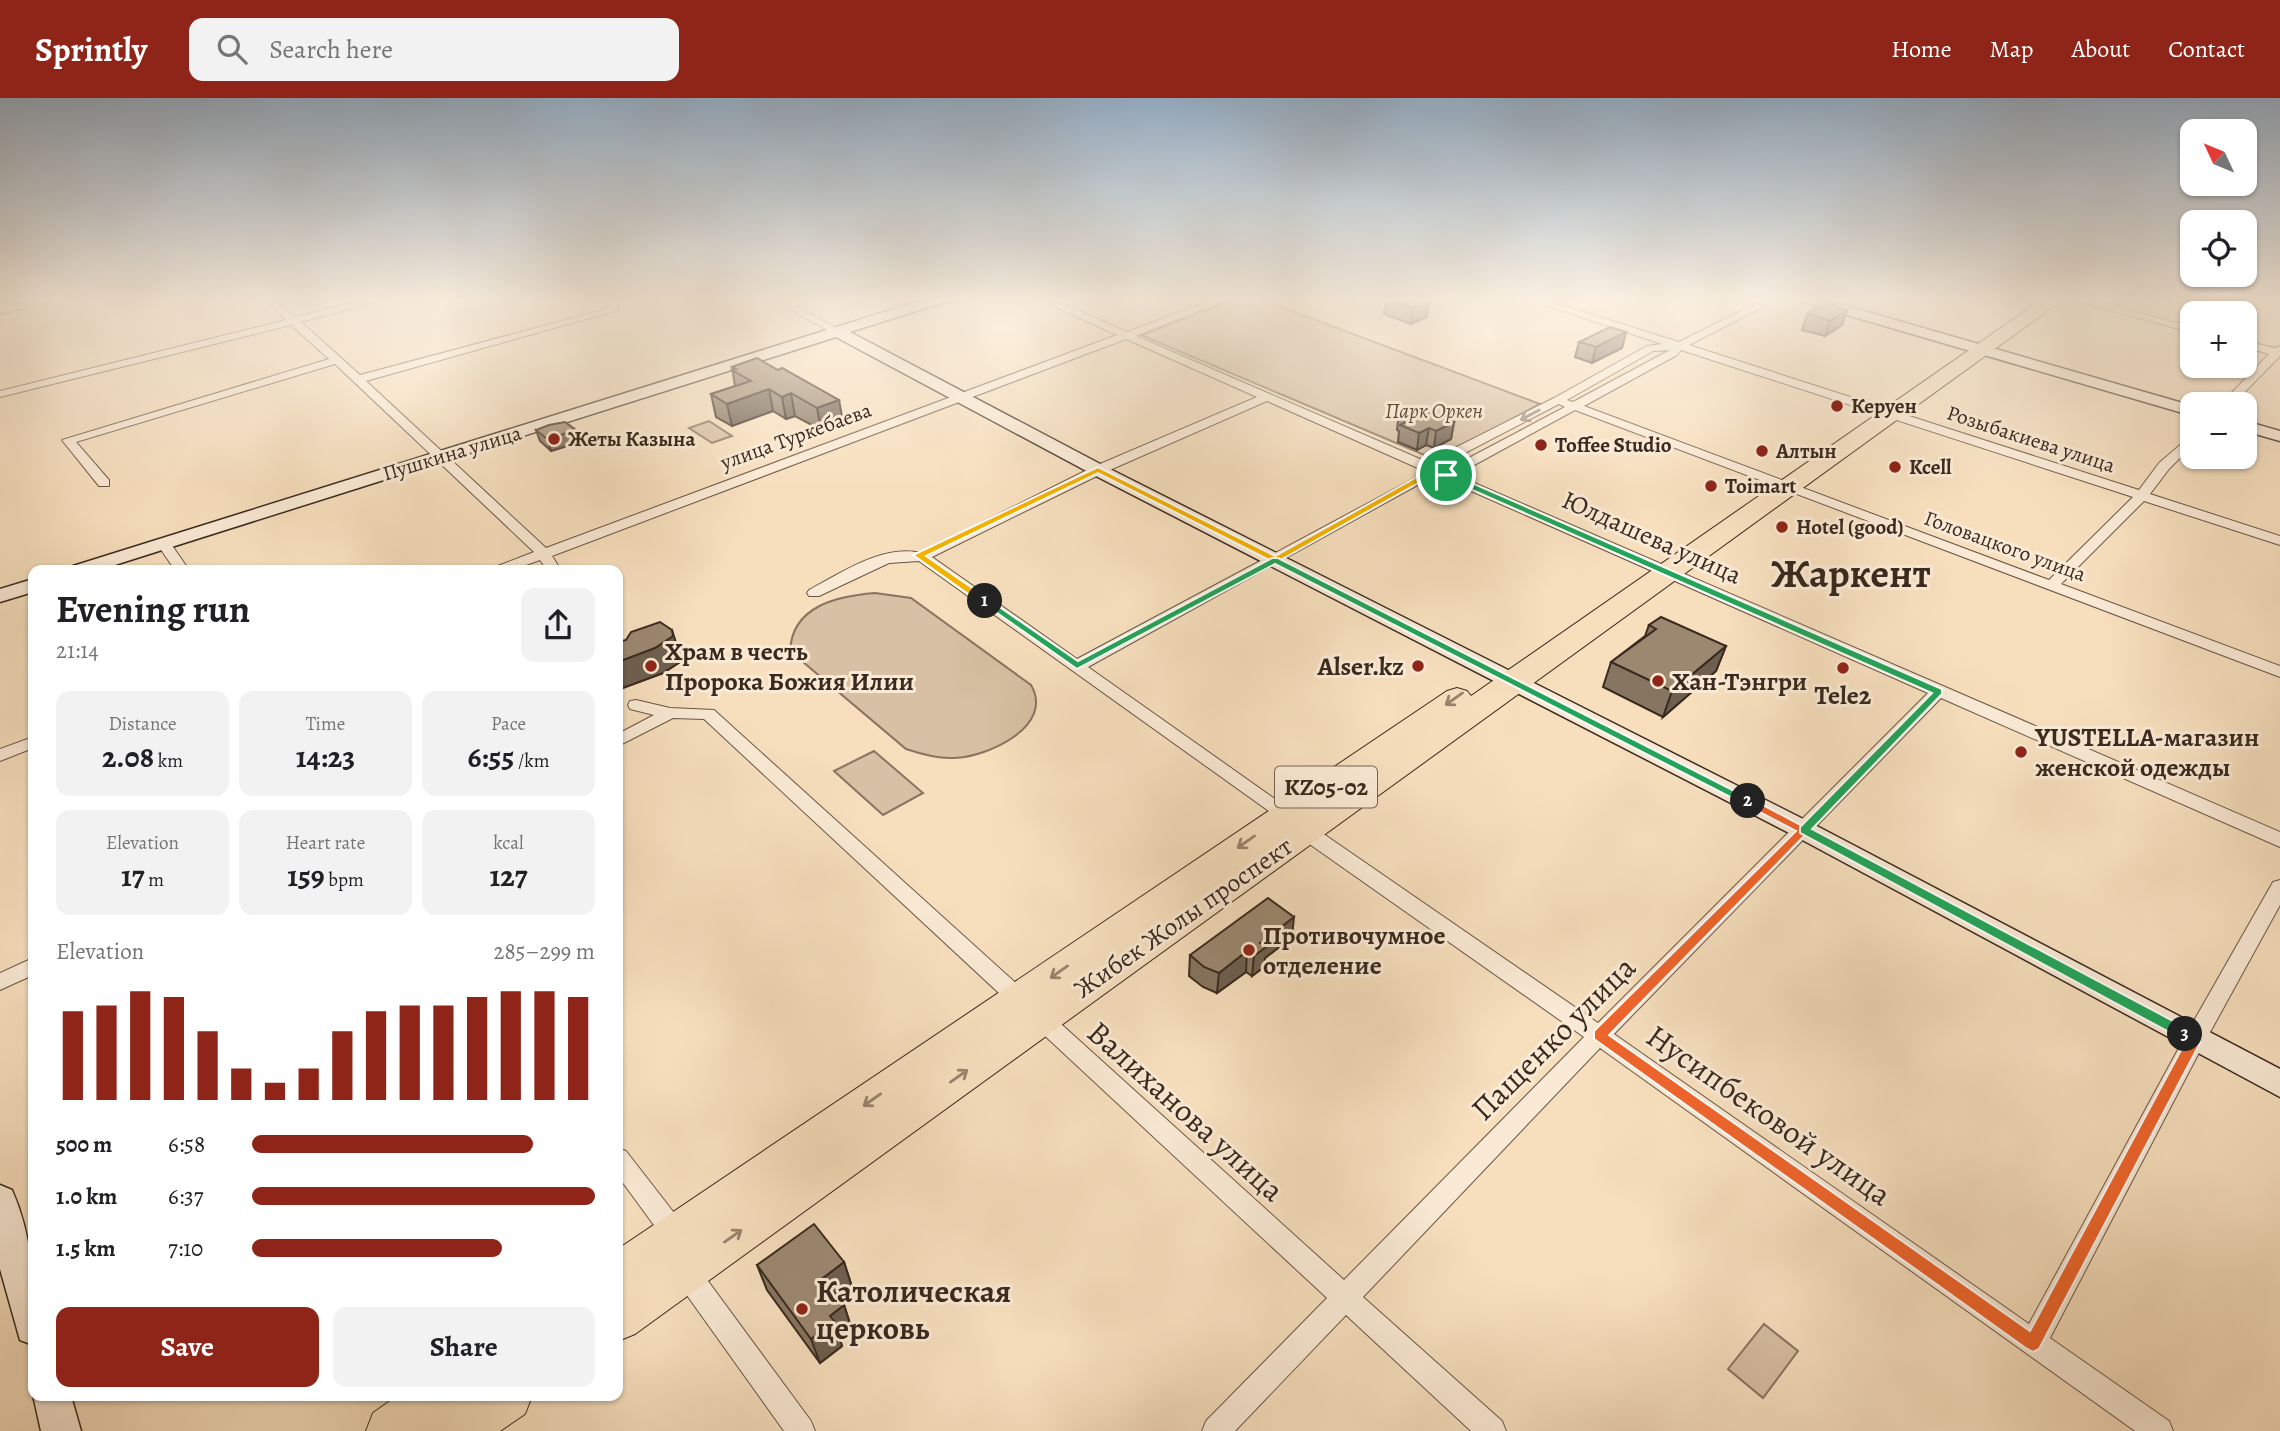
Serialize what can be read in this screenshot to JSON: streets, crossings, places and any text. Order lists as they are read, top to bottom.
{
  "streets": {
    "highway": ["KZ05-02", "Жибек Жолы проспект"],
    "main road": ["Пушкина улица"],
    "street": [
      "улица Туркебаева",
      "Розыбакиева улица",
      "Юлдашева улица",
      "Головацкого улица",
      "Пащенко улица",
      "Валиханова улица",
      "Нусипбековой улица"
    ]
  },
  "crossings": [
    ["Розыбакиева улица", "Жибек Жолы проспект"],
    ["Юлдашева улица", "Жибек Жолы проспект"],
    ["Юлдашева улица", "Пащенко улица"],
    ["Головацкого улица", "Жибек Жолы проспект"],
    ["Жибек Жолы проспект", "Валиханова улица"],
    ["Жибек Жолы проспект", "Нусипбековой улица"],
    ["Пащенко улица", "Валиханова улица"],
    ["Пащенко улица", "Нусипбековой улица"]
  ],
  "districts": ["Жаркент"],
  "parks": ["Парк Оркен"],
  "places": [
    "Керуен",
    "Жеты Казына",
    "Toffee Studio",
    "Алтын",
    "Kcell",
    "Toimart",
    "Hotel (good)",
    "Храм в честь Пророка Божия Илии",
    "Alser.kz",
    "Tele2",
    "Хан-Тэнгри",
    "YUSTELLA-магазин женской одежды",
    "Противочумное отделение",
    "Католическая церковь"
  ],
  "north": "top left",
  "page": {
    "header": "Sprintly",
    "search": "Search here",
    "nav": [
      "Home",
      "Map",
      "About",
      "Contact"
    ],
    "map_buttons": ["+", "−"],
    "heading": ["Evening run", "21:14"],
    "pins": ["1", "2", "3"],
    "stats": [
      ["Distance", "2.08 km"],
      ["Time", "14:23"],
      ["Pace", "6:55 /km"],
      ["Elevation", "17 m"],
      ["Heart rate", "159 bpm"],
      ["kcal", "127"]
    ],
    "chart": ["Elevation", "285–299 m"],
    "list": [
      {
        "name": "500 m",
        "note": "6:58"
      },
      {
        "name": "1.0 km",
        "note": "6:37"
      },
      {
        "name": "1.5 km",
        "note": "7:10"
      }
    ],
    "buttons": ["Save", "Share"]
  }
}
